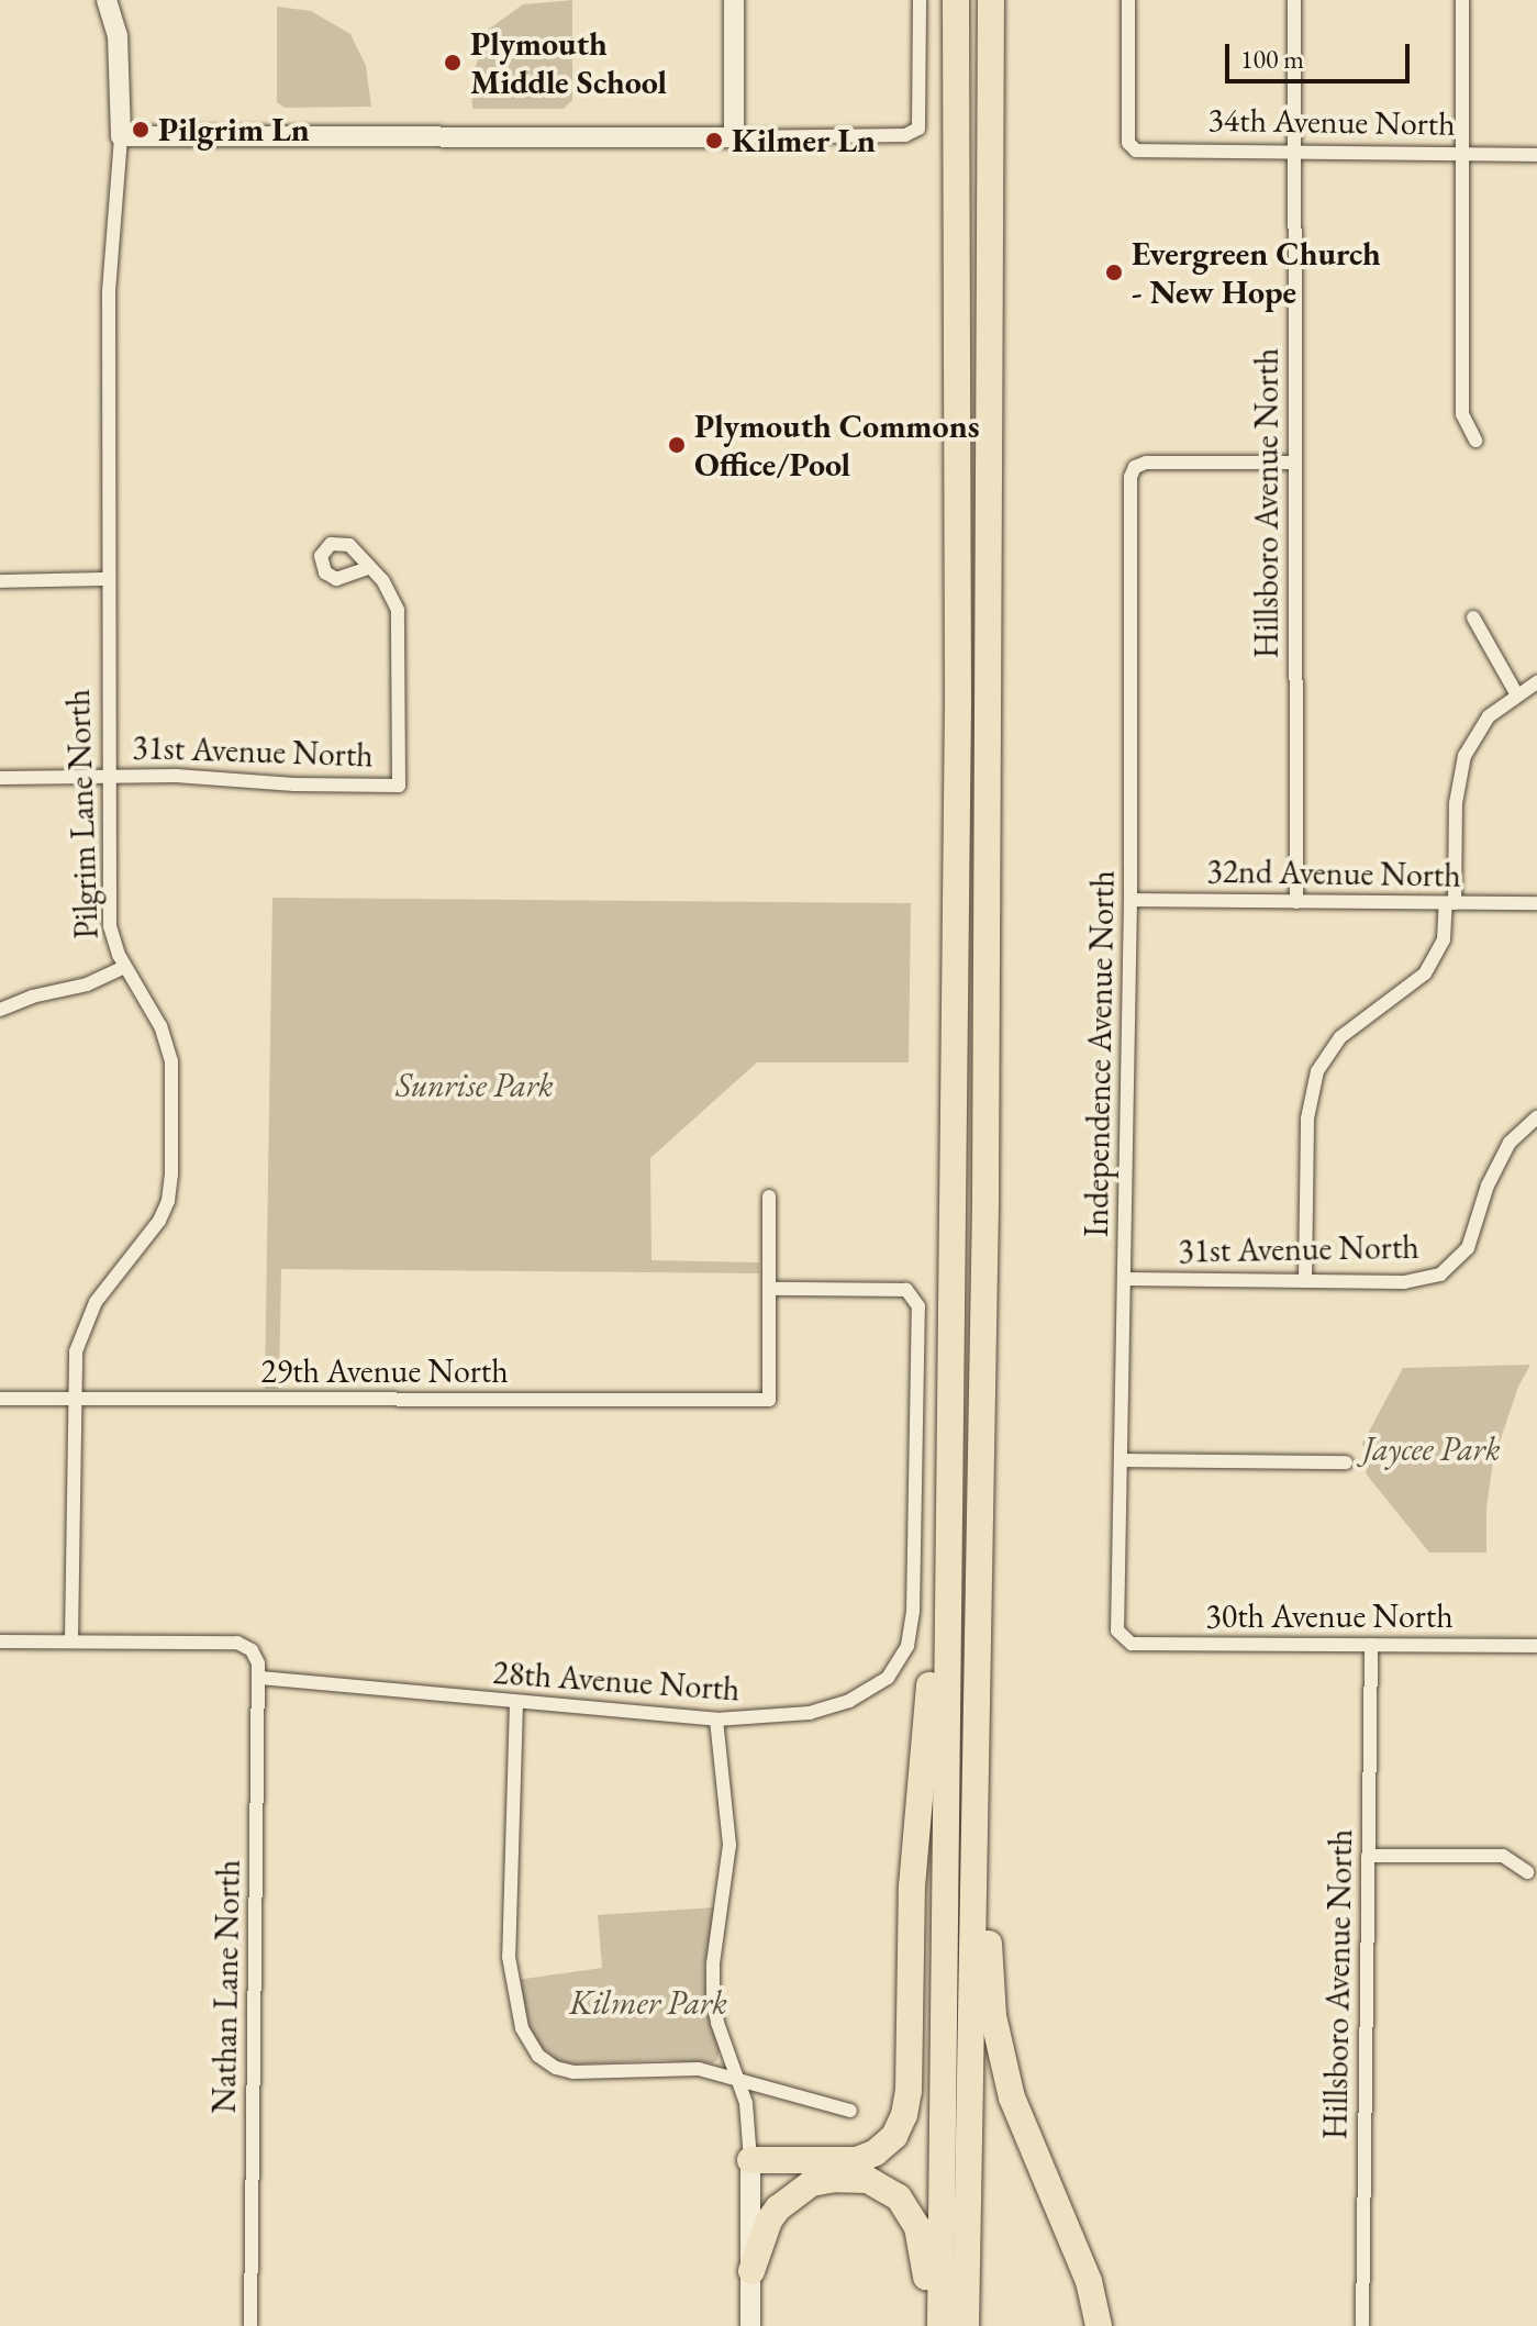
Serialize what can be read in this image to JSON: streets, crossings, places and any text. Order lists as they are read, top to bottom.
{
  "streets": {
    "street": [
      "34th Avenue North",
      "Hillsboro Avenue North",
      "31st Avenue North",
      "Pilgrim Lane North",
      "32nd Avenue North",
      "Independence Avenue North",
      "29th Avenue North",
      "30th Avenue North",
      "28th Avenue North",
      "Nathan Lane North"
    ]
  },
  "crossings": [
    ["34th Avenue North", "Hillsboro Avenue North"],
    ["Hillsboro Avenue North", "32nd Avenue North"],
    ["Hillsboro Avenue North", "Independence Avenue North"],
    ["Hillsboro Avenue North", "30th Avenue North"],
    ["31st Avenue North", "Pilgrim Lane North"],
    ["31st Avenue North", "Independence Avenue North"],
    ["Pilgrim Lane North", "29th Avenue North"],
    ["Pilgrim Lane North", "Nathan Lane North"],
    ["32nd Avenue North", "Independence Avenue North"],
    ["Independence Avenue North", "30th Avenue North"],
    ["29th Avenue North", "28th Avenue North"],
    ["28th Avenue North", "Nathan Lane North"]
  ],
  "parks": ["Sunrise Park", "Jaycee Park", "Kilmer Park"],
  "places": [
    "Plymouth Middle School",
    "Pilgrim Ln",
    "Kilmer Ln",
    "Evergreen Church - New Hope",
    "Plymouth Commons Office/Pool"
  ],
  "scale_bar": "100 m"
}
